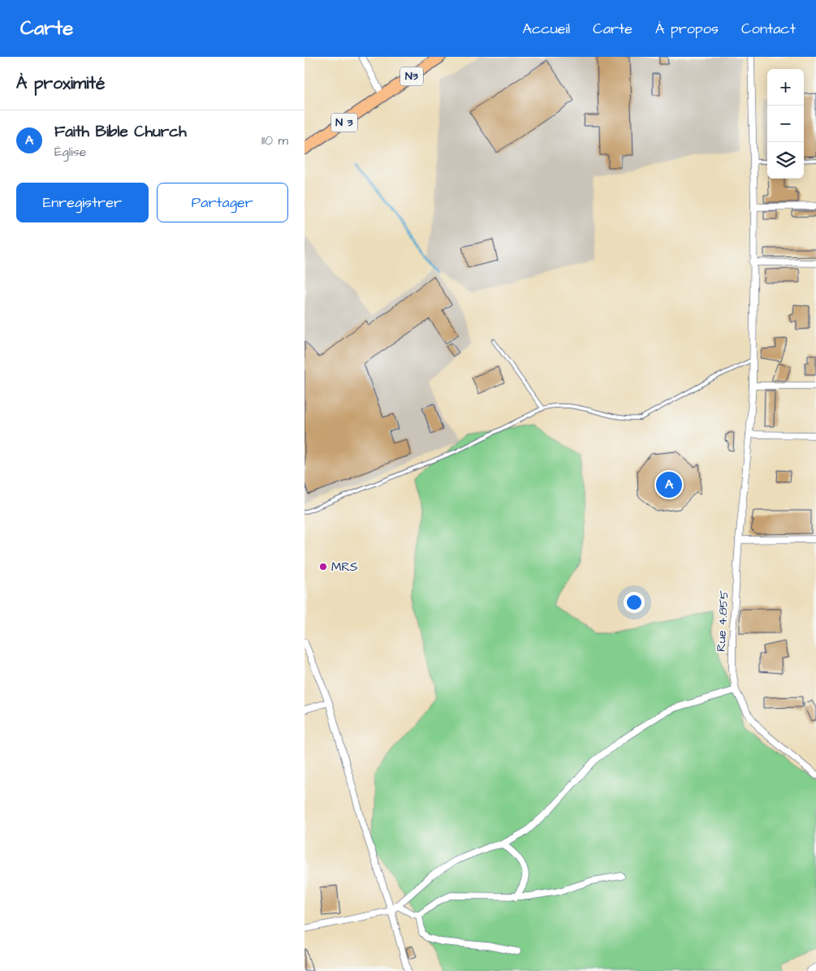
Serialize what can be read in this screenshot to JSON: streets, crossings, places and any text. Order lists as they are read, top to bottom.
{
  "streets": {
    "highway": ["N3", "N 3"],
    "street": ["Rue 4.855"]
  },
  "crossings": [
    ["N3", "N 3"]
  ],
  "places": ["MRS"],
  "page": {
    "header": "Carte",
    "nav": [
      "Accueil",
      "Carte",
      "À propos",
      "Contact"
    ],
    "heading": "À proximité",
    "map_buttons": ["+", "−"],
    "list": [
      {
        "mark": "A",
        "name": "Faith Bible Church",
        "note": "Église",
        "value": "110 m"
      }
    ],
    "buttons": ["Enregistrer", "Partager"],
    "pins": "A"
  }
}
